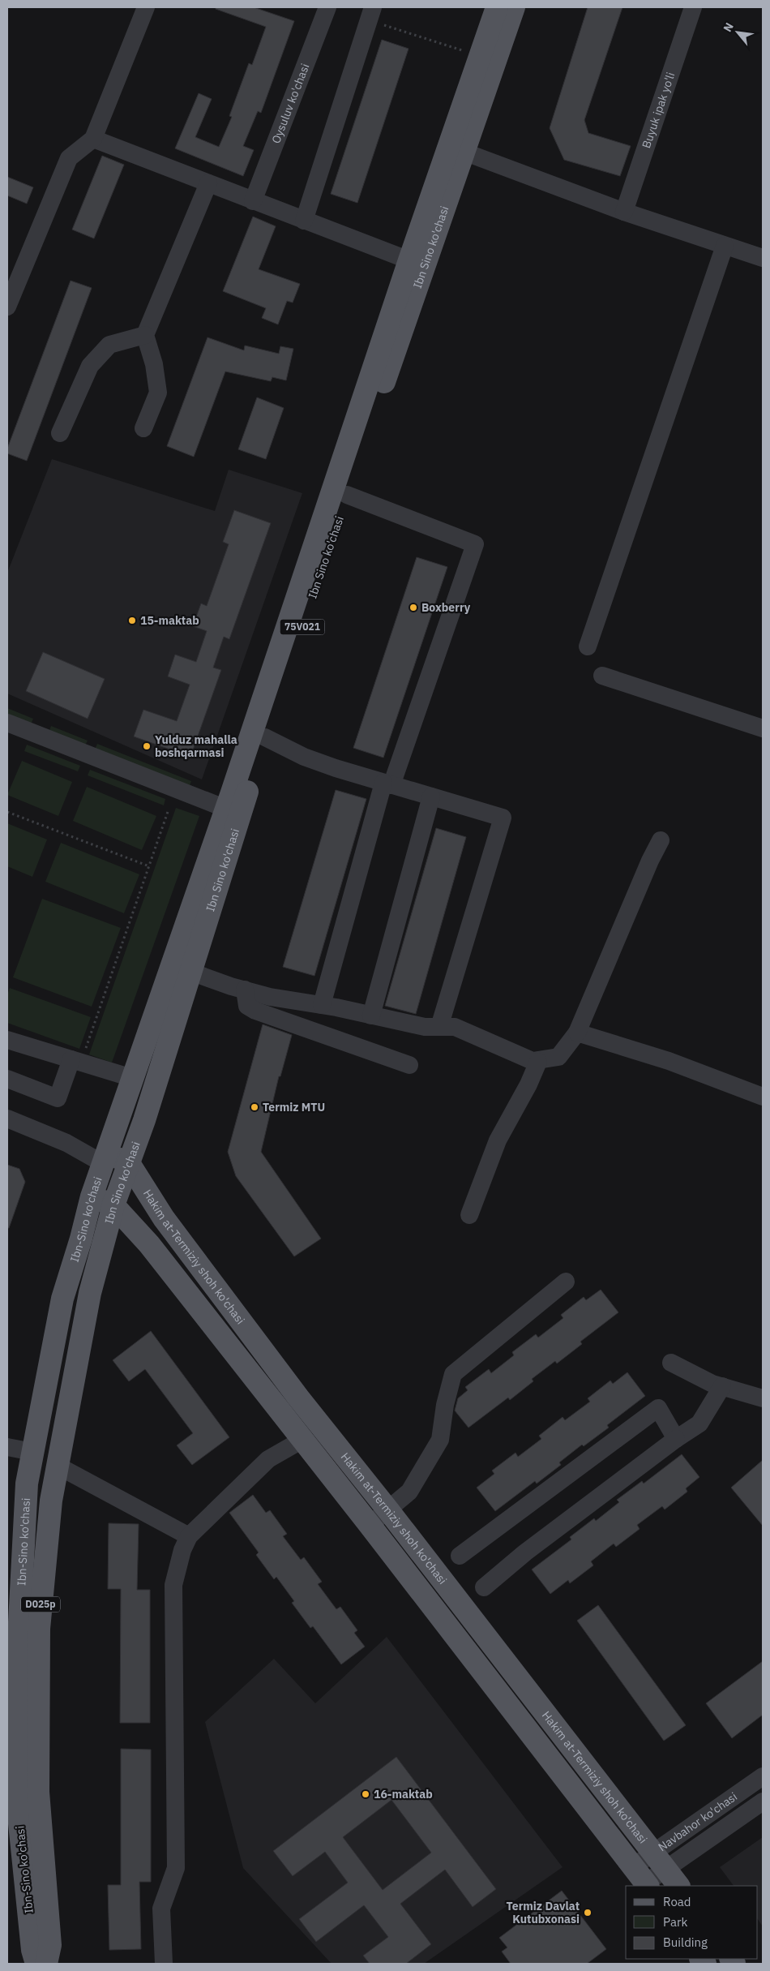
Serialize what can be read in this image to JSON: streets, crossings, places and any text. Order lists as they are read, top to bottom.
{
  "streets": {
    "main road": [
      "Ibn Sino ko'chasi",
      "75V021",
      "Ibn-Sino ko'chasi",
      "Hakim at-Termiziy shoh ko'chasi",
      "D025p"
    ],
    "street": ["Oysuluv ko'chasi", "Buyuk ipak yo'li", "Navbahor ko'chasi"]
  },
  "crossings": [
    ["Ibn Sino ko'chasi", "Ibn-Sino ko'chasi"],
    ["Ibn Sino ko'chasi", "Hakim at-Termiziy shoh ko'chasi"],
    ["Ibn-Sino ko'chasi", "Hakim at-Termiziy shoh ko'chasi"],
    ["Hakim at-Termiziy shoh ko'chasi", "Navbahor ko'chasi"]
  ],
  "places": [
    "Boxberry",
    "15-maktab",
    "Yulduz mahalla boshqarmasi",
    "Termiz MTU",
    "16-maktab",
    "Termiz Davlat Kutubxonasi"
  ],
  "legend": ["Road", "Park", "Building"],
  "north": "top left"
}
